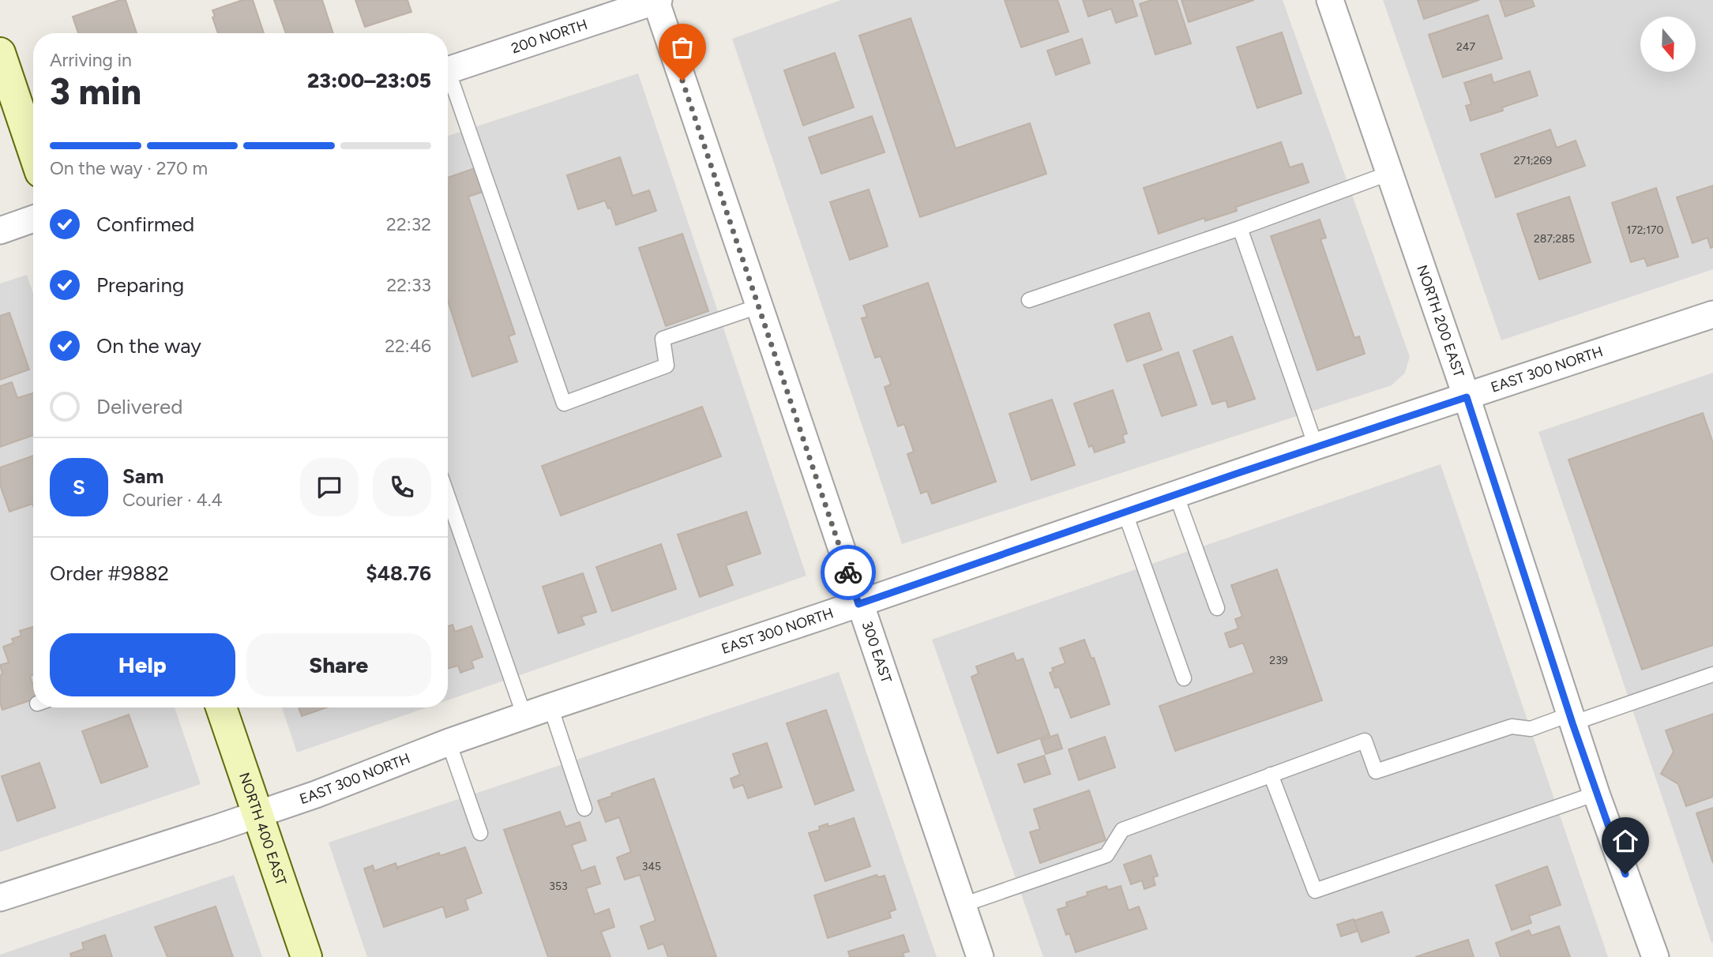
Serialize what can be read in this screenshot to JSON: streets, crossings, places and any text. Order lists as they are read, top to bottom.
{
  "streets": {
    "street": [
      "200 NORTH",
      "NORTH 200 EAST",
      "EAST 300 NORTH",
      "300 EAST",
      "NORTH 400 EAST"
    ]
  },
  "crossings": [
    ["200 NORTH", "300 EAST"],
    ["NORTH 200 EAST", "EAST 300 NORTH"],
    ["EAST 300 NORTH", "300 EAST"],
    ["EAST 300 NORTH", "NORTH 400 EAST"]
  ],
  "house_numbers": [
    "247",
    "271;269",
    "172;170",
    "287;285",
    "239",
    "345",
    "353"
  ],
  "north": "bottom",
  "page": {
    "heading": ["3 min", "Arriving in", "23:00–23:05"],
    "panel": [
      "Sam",
      "Courier · 4.4",
      "Order #9882",
      "$48.76"
    ],
    "bar": "On the way · 270 m",
    "list": [
      ["Confirmed", "22:32"],
      ["Preparing", "22:33"],
      ["On the way", "22:46"],
      "Delivered"
    ],
    "round": "S",
    "buttons": ["Help", "Share"]
  }
}
